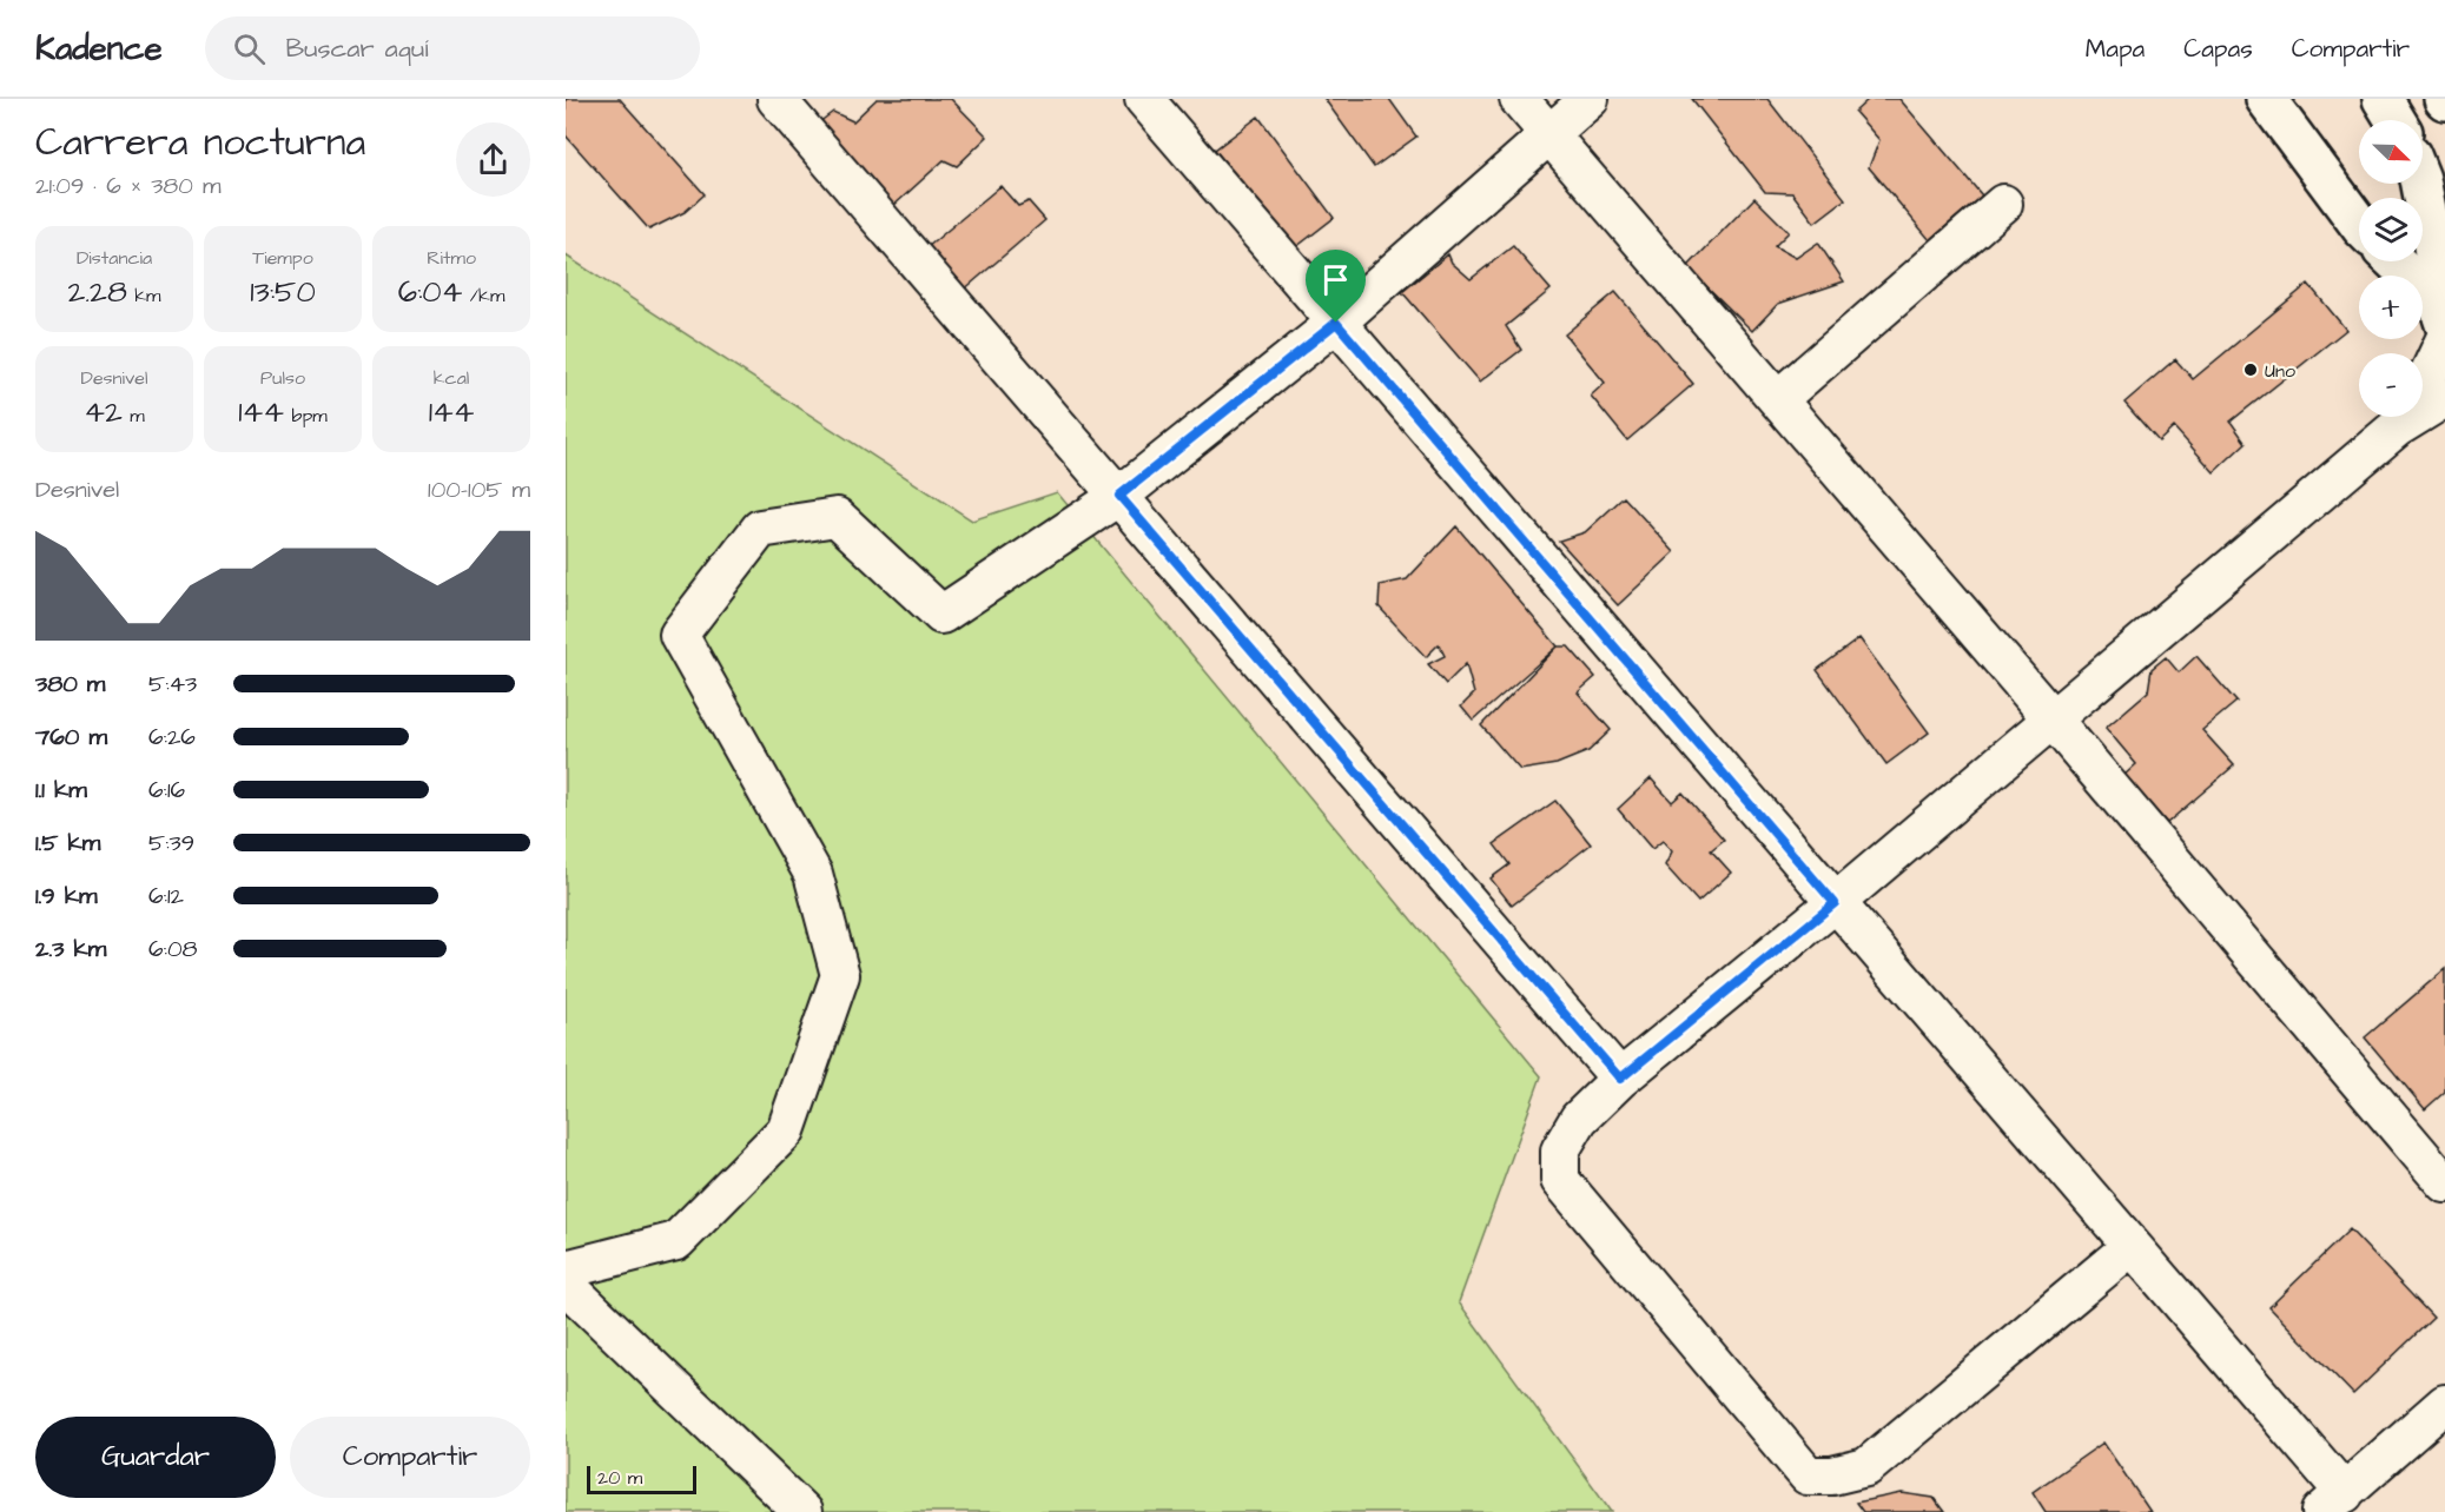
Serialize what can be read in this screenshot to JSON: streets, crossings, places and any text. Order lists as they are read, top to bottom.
{
  "places": ["Uno"],
  "scale_bar": "20 m",
  "north": "bottom right",
  "page": {
    "header": "Kadence",
    "search": "Buscar aquí",
    "nav": ["Mapa", "Capas", "Compartir"],
    "heading": ["Carrera nocturna", "21:09 · 6 × 380 m"],
    "map_buttons": ["+", "−"],
    "stats": [
      ["Distancia", "2.28 km"],
      ["Tiempo", "13:50"],
      ["Ritmo", "6:04 /km"],
      ["Desnivel", "42 m"],
      ["Pulso", "144 bpm"],
      ["kcal", "144"]
    ],
    "chart": ["Desnivel", "100–105 m"],
    "list": [
      {
        "name": "380 m",
        "note": "5:43"
      },
      {
        "name": "760 m",
        "note": "6:26"
      },
      {
        "name": "1.1 km",
        "note": "6:16"
      },
      {
        "name": "1.5 km",
        "note": "5:39"
      },
      {
        "name": "1.9 km",
        "note": "6:12"
      },
      {
        "name": "2.3 km",
        "note": "6:08"
      }
    ],
    "buttons": ["Guardar", "Compartir"],
    "scale": "20 m"
  }
}
